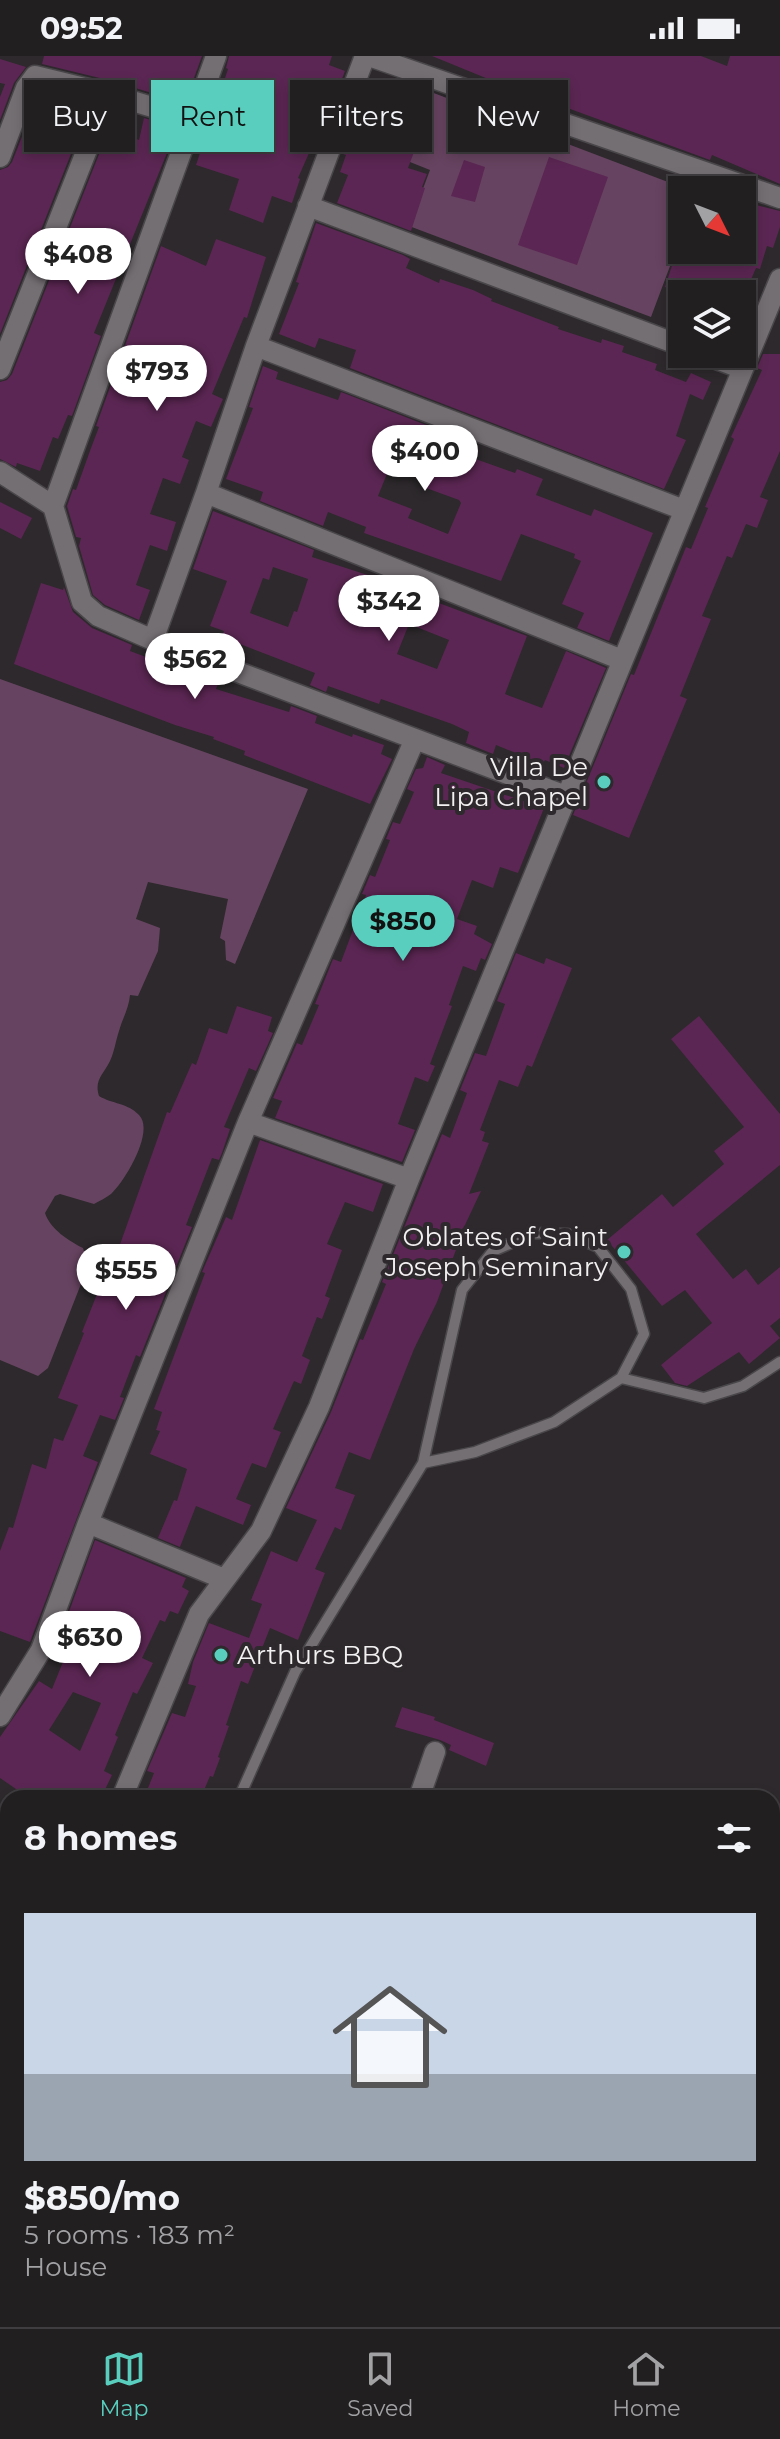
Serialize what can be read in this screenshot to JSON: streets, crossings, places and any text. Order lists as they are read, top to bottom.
{
  "places": ["Villa De Lipa Chapel", "Oblates of Saint Joseph Seminary", "Arthurs BBQ"],
  "north": "bottom right",
  "page": {
    "status": "09:52",
    "chip": [
      "Buy",
      "Rent",
      "Filters",
      "New"
    ],
    "price": [
      "$408",
      "$793",
      "$400",
      "$342",
      "$562",
      "$850",
      "$555",
      "$630"
    ],
    "heading": "8 homes",
    "list": [
      {
        "name": "$850/mo",
        "note": "5 rooms · 183 m² · House"
      }
    ],
    "tabs": ["Map", "Saved", "Home"]
  }
}
